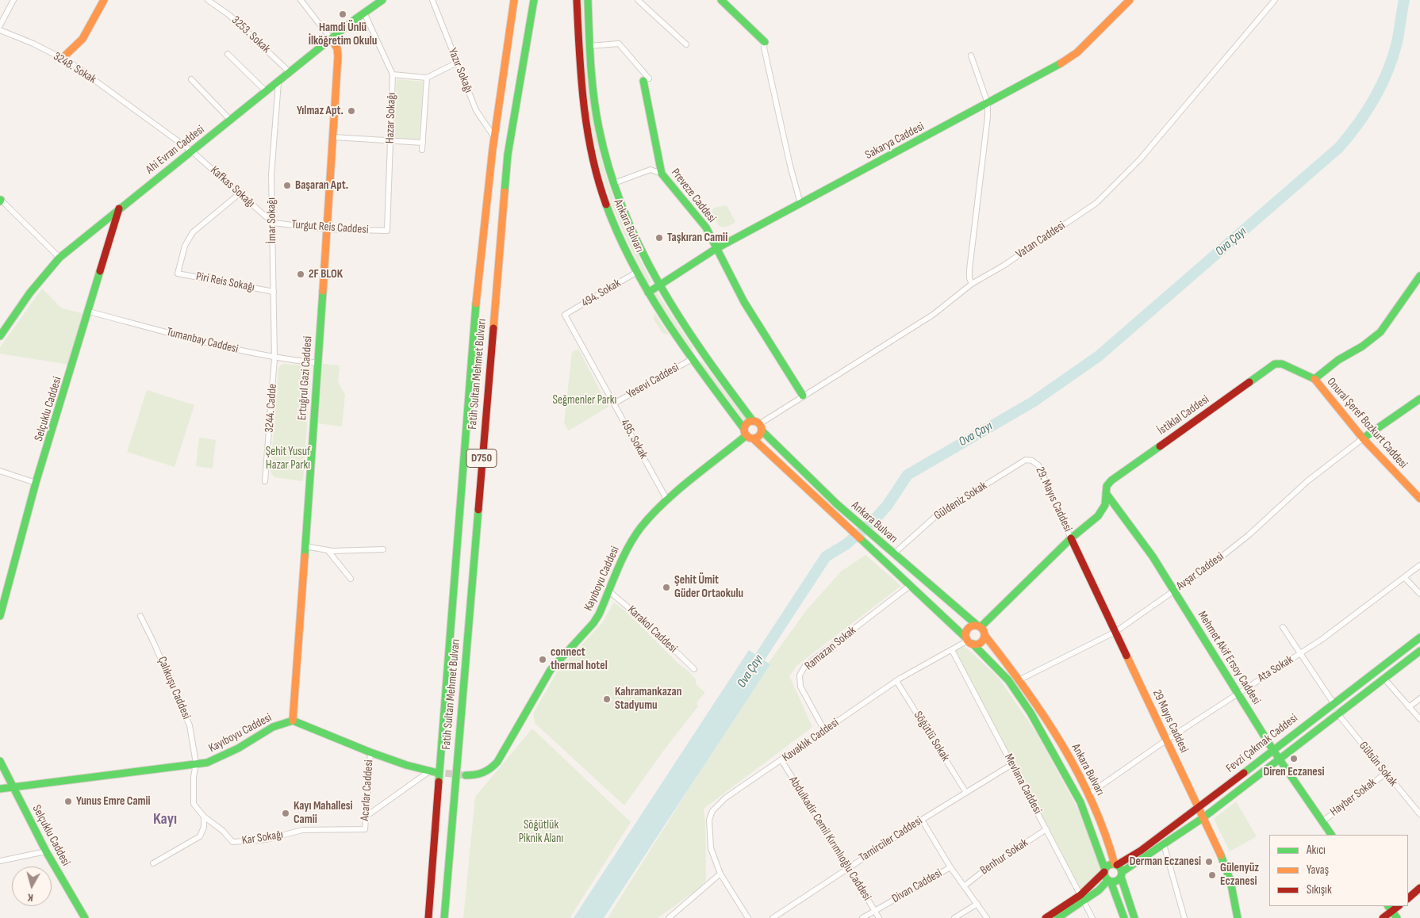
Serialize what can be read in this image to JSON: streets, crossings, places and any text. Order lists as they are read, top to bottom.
{
  "streets": {
    "main road": [
      "Sakarya Caddesi",
      "Ahi Evran Caddesi",
      "Preveze Caddesi",
      "Ankara Bulvarı",
      "Fatih Sultan Mehmet Bulvarı",
      "Ertuğrul Gazi Caddesi",
      "Selçuklu Caddesi",
      "İstiklal Caddesi",
      "Onural Şeref Bozkurt Caddesi",
      "D750",
      "Kayıboyu Caddesi",
      "Mehmet Akif Ersoy Caddesi",
      "29 Mayıs Caddesi",
      "Fevzi Çakmak Caddesi"
    ],
    "street": [
      "3253. Sokak",
      "3248. Sokak",
      "Yazır Sokağı",
      "Hazar Sokağı",
      "Kafkas Sokağı",
      "İmar Sokağı",
      "Turgut Reis Caddesi",
      "Vatan Caddesi",
      "Piri Reis Sokağı",
      "494. Sokak",
      "Tumanbay Caddesi",
      "Yesevi Caddesi",
      "3244. Cadde",
      "495. Sokak",
      "29. Mayıs Caddesi",
      "Güldeniz Sokak",
      "Avşar Caddesi",
      "Karakol Caddesi",
      "Ramazan Sokak",
      "Ata Sokak",
      "Çalıkuşu Caddesi",
      "Söğütlü Sokak",
      "Kavaklık Caddesi",
      "Gülsün Sokak",
      "Mevlana Caddesi",
      "Acarlar Caddesi",
      "Hayber Sokak",
      "Kar Sokağı",
      "Abdulkadir Cemil Kırımlıoğlu Caddesi",
      "Tamirciler Caddesi",
      "Benhur Sokak",
      "Divan Caddesi"
    ]
  },
  "crossings": [
    ["3253. Sokak", "Ahi Evran Caddesi"],
    ["3248. Sokak", "Ahi Evran Caddesi"],
    ["3248. Sokak", "Kafkas Sokağı"],
    ["Yazır Sokağı", "Fatih Sultan Mehmet Bulvarı"],
    ["Hazar Sokağı", "Ahi Evran Caddesi"],
    ["Hazar Sokağı", "Turgut Reis Caddesi"],
    ["Sakarya Caddesi", "Preveze Caddesi"],
    ["Sakarya Caddesi", "Ankara Bulvarı"],
    ["Ahi Evran Caddesi", "Kafkas Sokağı"],
    ["Ahi Evran Caddesi", "İmar Sokağı"],
    ["Ahi Evran Caddesi", "Ertuğrul Gazi Caddesi"],
    ["Ahi Evran Caddesi", "Selçuklu Caddesi"],
    ["Kafkas Sokağı", "İmar Sokağı"],
    ["Kafkas Sokağı", "Turgut Reis Caddesi"],
    ["Kafkas Sokağı", "Piri Reis Sokağı"],
    ["Preveze Caddesi", "Vatan Caddesi"],
    ["İmar Sokağı", "Turgut Reis Caddesi"],
    ["İmar Sokağı", "Piri Reis Sokağı"],
    ["İmar Sokağı", "Tumanbay Caddesi"],
    ["İmar Sokağı", "3244. Cadde"],
    ["Ankara Bulvarı", "Vatan Caddesi"],
    ["Ankara Bulvarı", "494. Sokak"],
    ["Ankara Bulvarı", "Yesevi Caddesi"],
    ["Ankara Bulvarı", "İstiklal Caddesi"],
    ["Ankara Bulvarı", "Güldeniz Sokak"],
    ["Ankara Bulvarı", "Avşar Caddesi"],
    ["Ankara Bulvarı", "Kayıboyu Caddesi"],
    ["Ankara Bulvarı", "Ramazan Sokak"],
    ["Ankara Bulvarı", "Ata Sokak"],
    ["Ankara Bulvarı", "Kavaklık Caddesi"],
    ["Ankara Bulvarı", "Fevzi Çakmak Caddesi"],
    ["Turgut Reis Caddesi", "Ertuğrul Gazi Caddesi"],
    ["494. Sokak", "495. Sokak"],
    ["Tumanbay Caddesi", "Ertuğrul Gazi Caddesi"],
    ["Tumanbay Caddesi", "3244. Cadde"],
    ["Tumanbay Caddesi", "Selçuklu Caddesi"],
    ["Ertuğrul Gazi Caddesi", "Kayıboyu Caddesi"],
    ["Yesevi Caddesi", "495. Sokak"],
    ["Selçuklu Caddesi", "Kayıboyu Caddesi"],
    ["İstiklal Caddesi", "Onural Şeref Bozkurt Caddesi"],
    ["İstiklal Caddesi", "29. Mayıs Caddesi"],
    ["İstiklal Caddesi", "Mehmet Akif Ersoy Caddesi"],
    ["İstiklal Caddesi", "29 Mayıs Caddesi"],
    ["Onural Şeref Bozkurt Caddesi", "Avşar Caddesi"],
    ["495. Sokak", "Kayıboyu Caddesi"],
    ["29. Mayıs Caddesi", "Güldeniz Sokak"],
    ["29. Mayıs Caddesi", "29 Mayıs Caddesi"],
    ["Avşar Caddesi", "Mehmet Akif Ersoy Caddesi"],
    ["Avşar Caddesi", "29 Mayıs Caddesi"],
    ["Kayıboyu Caddesi", "Karakol Caddesi"],
    ["Kayıboyu Caddesi", "Çalıkuşu Caddesi"],
    ["Ramazan Sokak", "Kavaklık Caddesi"],
    ["Mehmet Akif Ersoy Caddesi", "Ata Sokak"],
    ["Mehmet Akif Ersoy Caddesi", "Fevzi Çakmak Caddesi"],
    ["Mehmet Akif Ersoy Caddesi", "Hayber Sokak"],
    ["Ata Sokak", "29 Mayıs Caddesi"],
    ["Çalıkuşu Caddesi", "Kar Sokağı"],
    ["29 Mayıs Caddesi", "Fevzi Çakmak Caddesi"],
    ["Söğütlü Sokak", "Kavaklık Caddesi"],
    ["Söğütlü Sokak", "Tamirciler Caddesi"],
    ["Kavaklık Caddesi", "Mevlana Caddesi"],
    ["Kavaklık Caddesi", "Abdulkadir Cemil Kırımlıoğlu Caddesi"],
    ["Fevzi Çakmak Caddesi", "Gülsün Sokak"],
    ["Gülsün Sokak", "Hayber Sokak"],
    ["Mevlana Caddesi", "Tamirciler Caddesi"],
    ["Mevlana Caddesi", "Benhur Sokak"],
    ["Acarlar Caddesi", "Kar Sokağı"],
    ["Abdulkadir Cemil Kırımlıoğlu Caddesi", "Tamirciler Caddesi"],
    ["Abdulkadir Cemil Kırımlıoğlu Caddesi", "Divan Caddesi"]
  ],
  "districts": ["Kayı"],
  "water": ["Ova Çayı"],
  "parks": ["Seğmenler Parkı", "Şehit Yusuf Hazar Parkı", "Söğütlük Piknik Alanı"],
  "places": [
    "Hamdi Ünlü İlköğretim Okulu",
    "Yılmaz Apt.",
    "Başaran Apt.",
    "Taşkıran Camii",
    "2F BLOK",
    "Şehit Ümit Güder Ortaokulu",
    "connect thermal hotel",
    "Kahramankazan Stadyumu",
    "Diren Eczanesi",
    "Yunus Emre Camii",
    "Kayı Mahallesi Camii",
    "Derman Eczanesi",
    "Gülenyüz Eczanesi"
  ],
  "legend": ["Akıcı", "Yavaş", "Sıkışık"],
  "north": "bottom"
}
